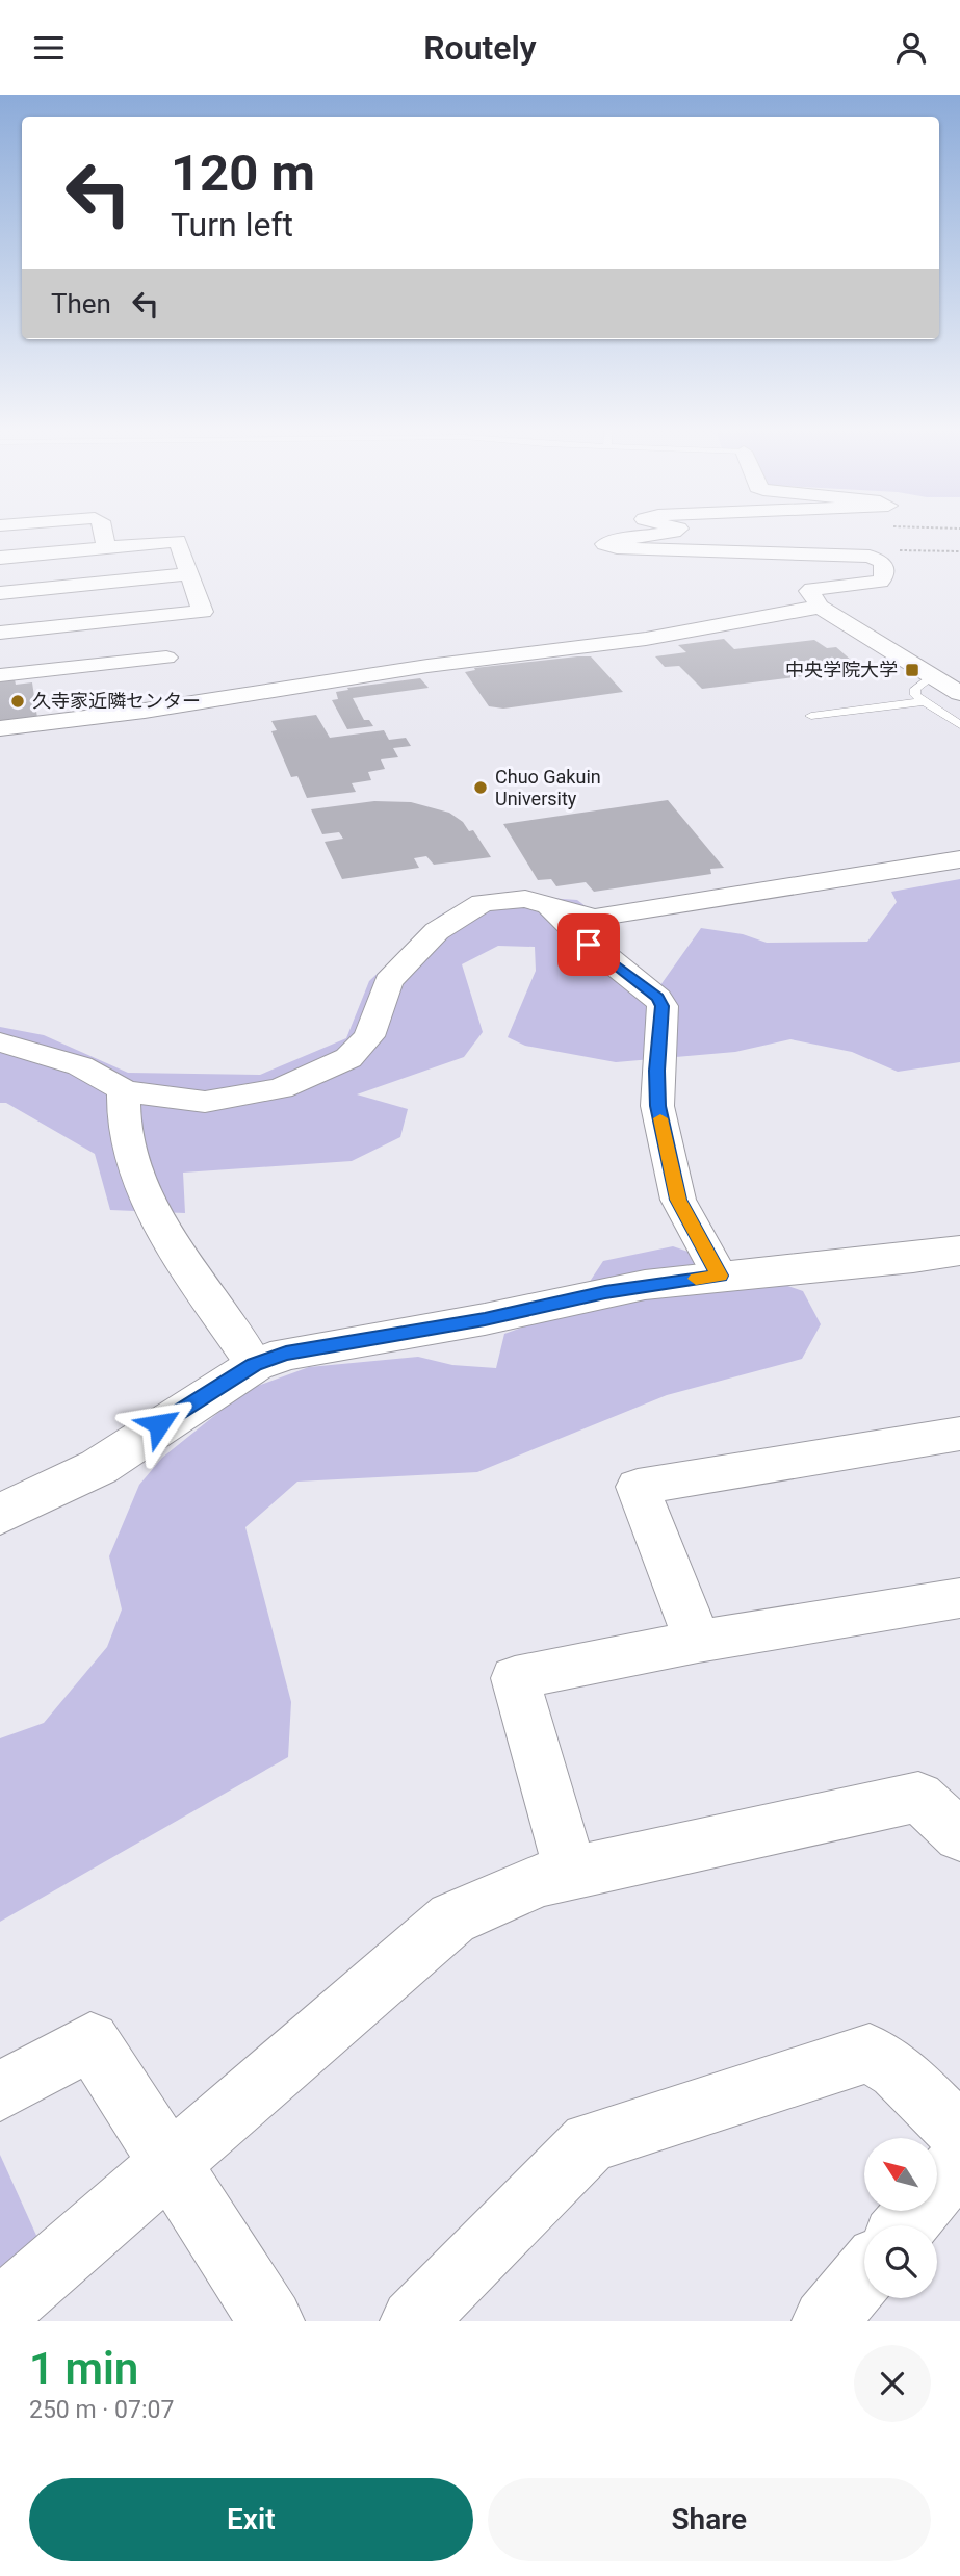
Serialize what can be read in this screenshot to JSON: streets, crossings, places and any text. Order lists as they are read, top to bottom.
{
  "places": {
    "transit": ["中央学院大学"],
    "other": ["久寺家近隣センター", "Chuo Gakuin University"]
  },
  "north": "top left",
  "page": {
    "header": "Routely",
    "turn": ["120 m", "Turn left"],
    "then": "Then",
    "heading": ["1 min", "250 m · 07:07"],
    "buttons": ["Exit", "Share"]
  }
}
